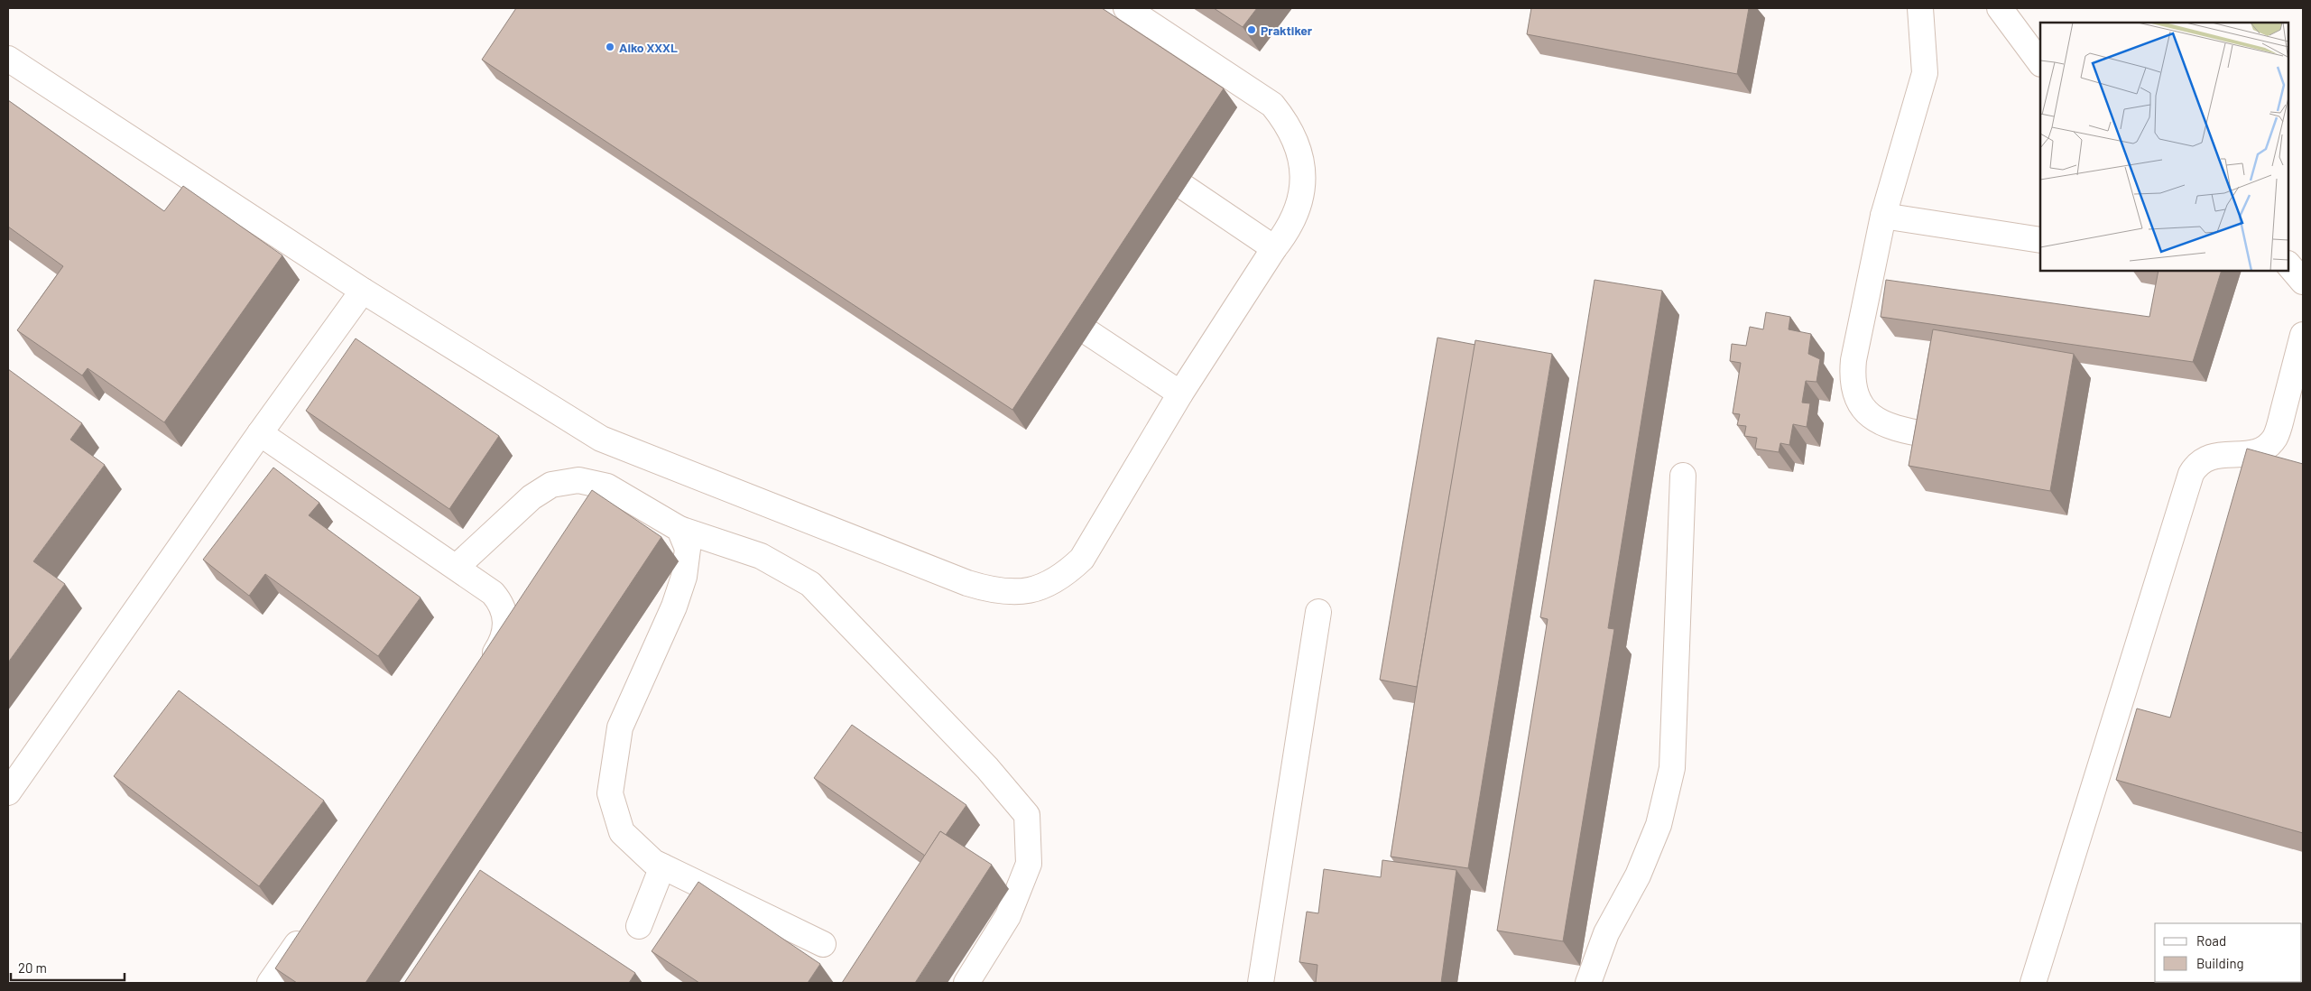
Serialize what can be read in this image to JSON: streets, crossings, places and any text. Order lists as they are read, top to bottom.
{
  "places": ["Praktiker", "Aiko XXXL"],
  "legend": ["Road", "Building"],
  "scale_bar": "20 m"
}
